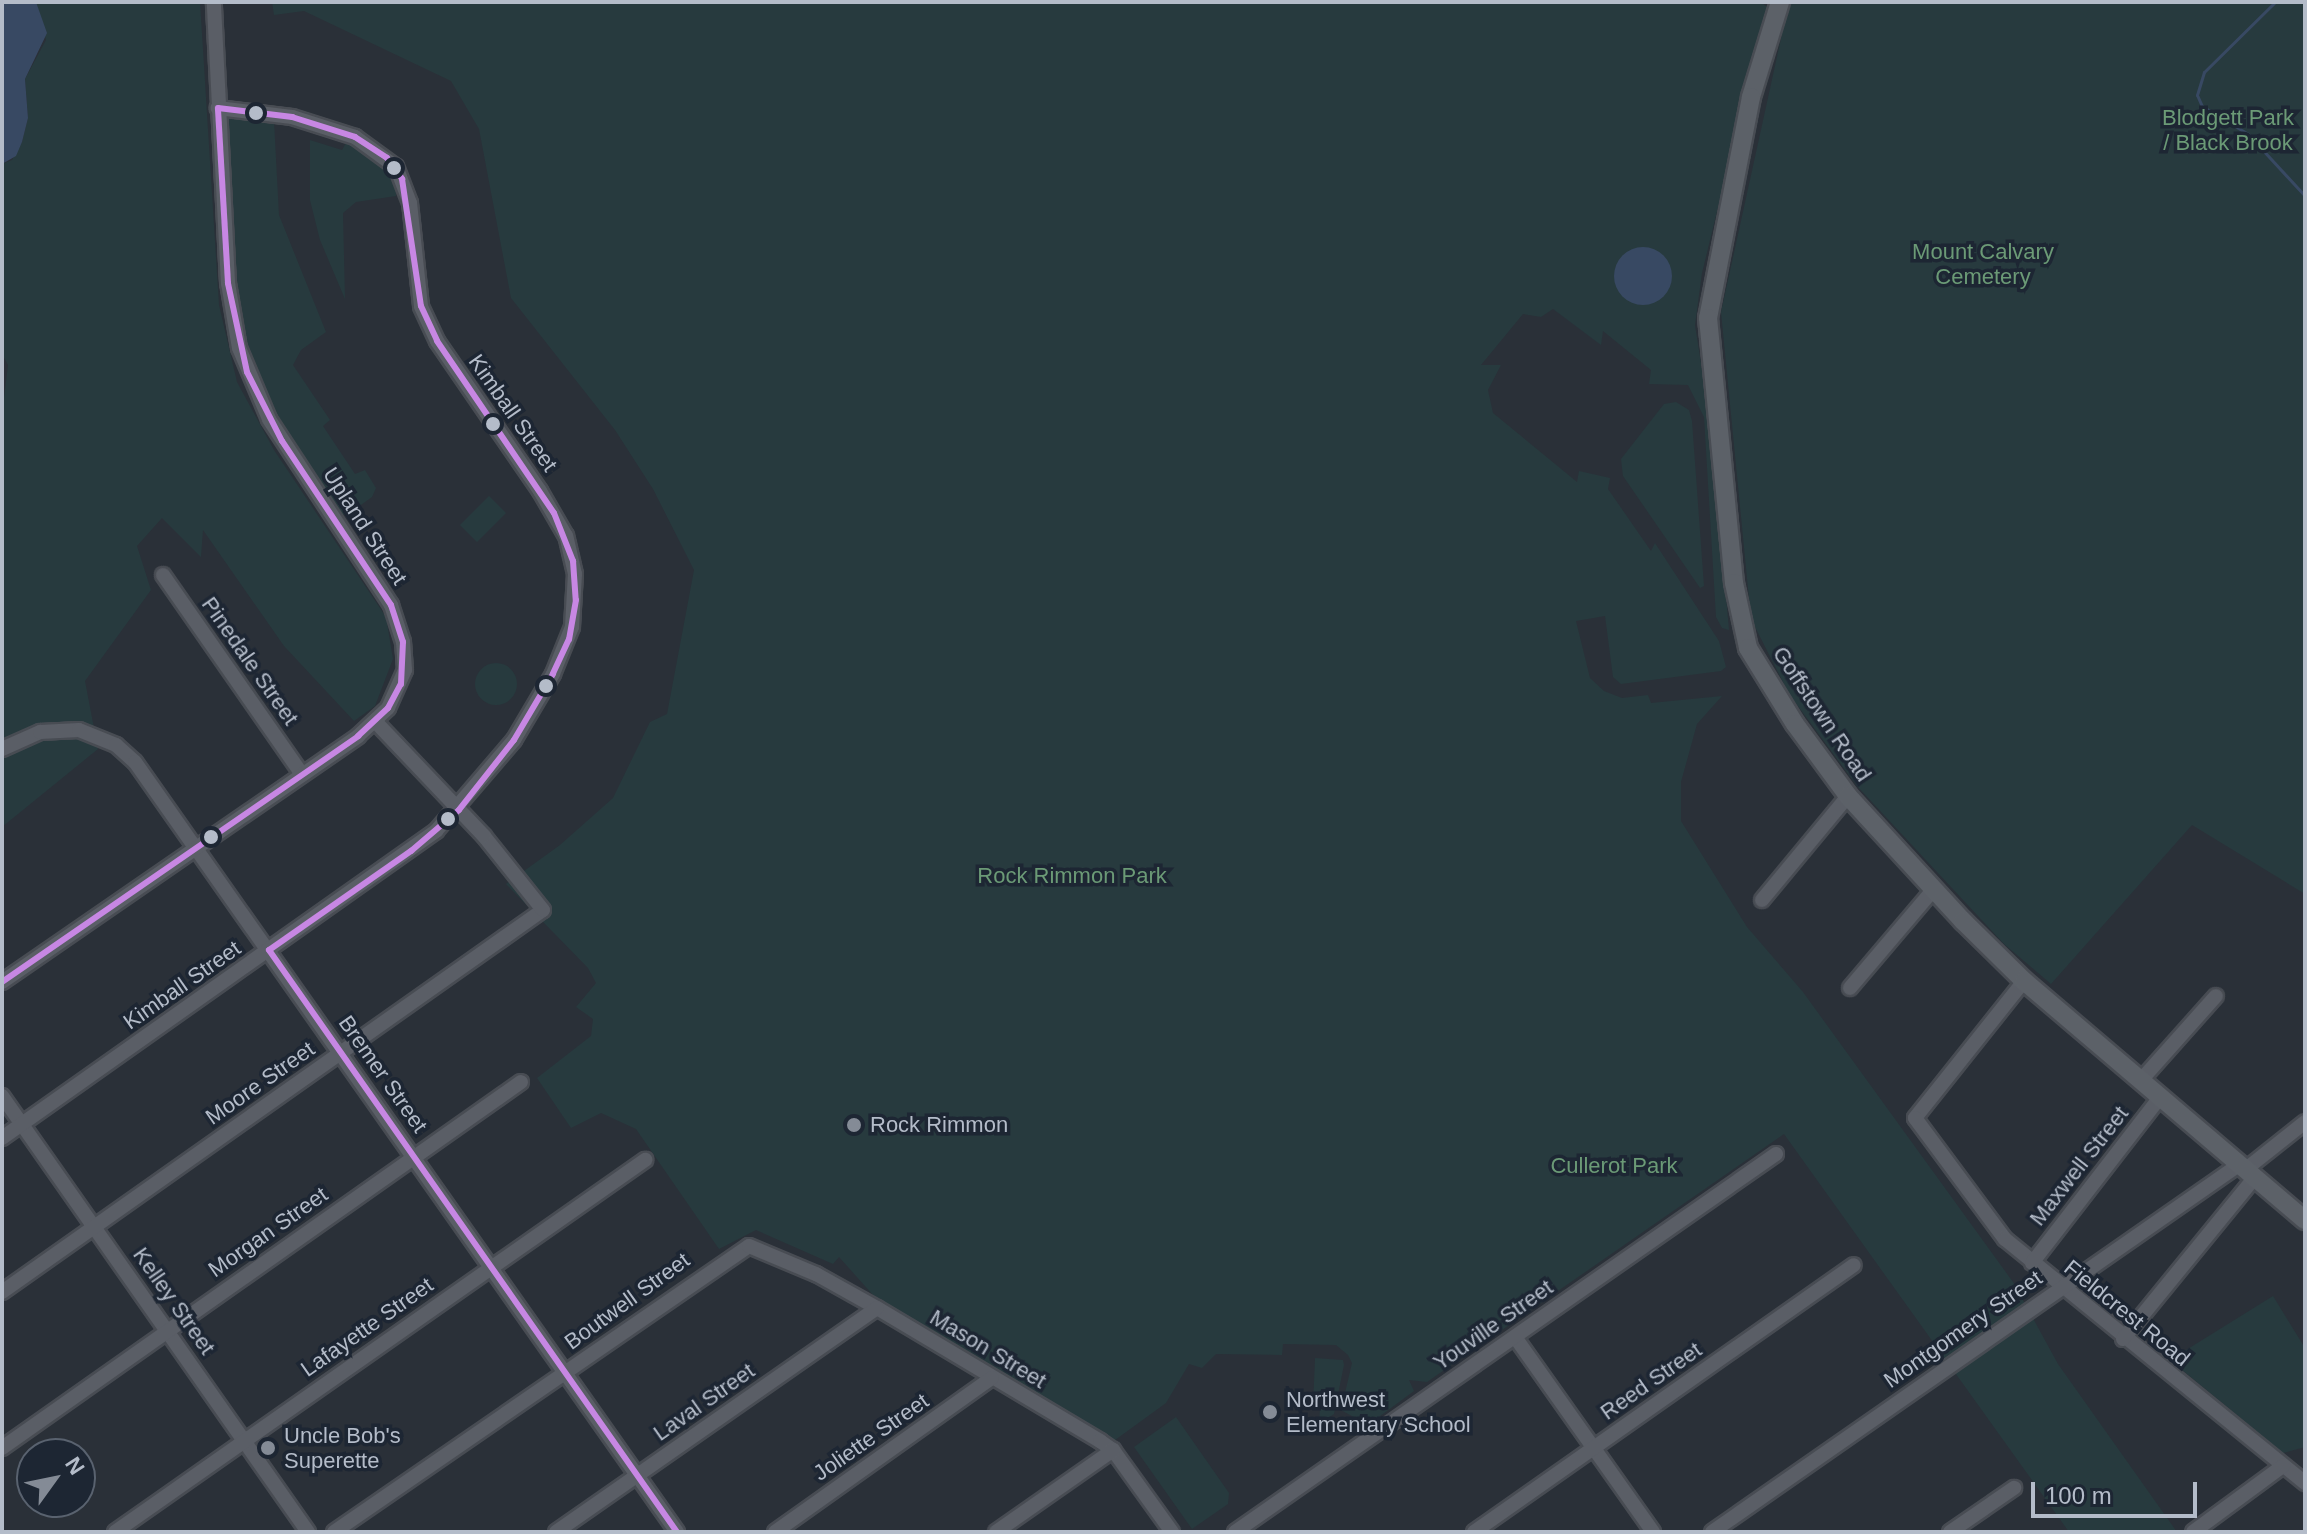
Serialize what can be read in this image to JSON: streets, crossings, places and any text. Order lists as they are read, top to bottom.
{
  "streets": {
    "main road": ["Goffstown Road"],
    "street": [
      "Kimball Street",
      "Upland Street",
      "Pinedale Street",
      "Bremer Street",
      "Moore Street",
      "Maxwell Street",
      "Morgan Street",
      "Kelley Street",
      "Boutwell Street",
      "Fieldcrest Road",
      "Youville Street",
      "Lafayette Street",
      "Montgomery Street",
      "Mason Street",
      "Reed Street",
      "Laval Street",
      "Joliette Street"
    ]
  },
  "crossings": [
    ["Kimball Street", "Upland Street"],
    ["Kimball Street", "Bremer Street"],
    ["Kimball Street", "Moore Street"],
    ["Kimball Street", "Kelley Street"],
    ["Upland Street", "Pinedale Street"],
    ["Upland Street", "Bremer Street"],
    ["Goffstown Road", "Maxwell Street"],
    ["Goffstown Road", "Fieldcrest Road"],
    ["Goffstown Road", "Montgomery Street"],
    ["Bremer Street", "Moore Street"],
    ["Bremer Street", "Morgan Street"],
    ["Bremer Street", "Boutwell Street"],
    ["Bremer Street", "Lafayette Street"],
    ["Bremer Street", "Laval Street"],
    ["Moore Street", "Kelley Street"],
    ["Maxwell Street", "Fieldcrest Road"],
    ["Morgan Street", "Kelley Street"],
    ["Kelley Street", "Lafayette Street"],
    ["Boutwell Street", "Mason Street"],
    ["Fieldcrest Road", "Montgomery Street"],
    ["Mason Street", "Laval Street"],
    ["Mason Street", "Joliette Street"]
  ],
  "parks": [
    "Blodgett Park / Black Brook",
    "Mount Calvary Cemetery",
    "Rock Rimmon Park",
    "Cullerot Park"
  ],
  "places": ["Rock Rimmon", "Northwest Elementary School", "Uncle Bob's Superette"],
  "scale_bar": "100 m",
  "north": "top right"
}
